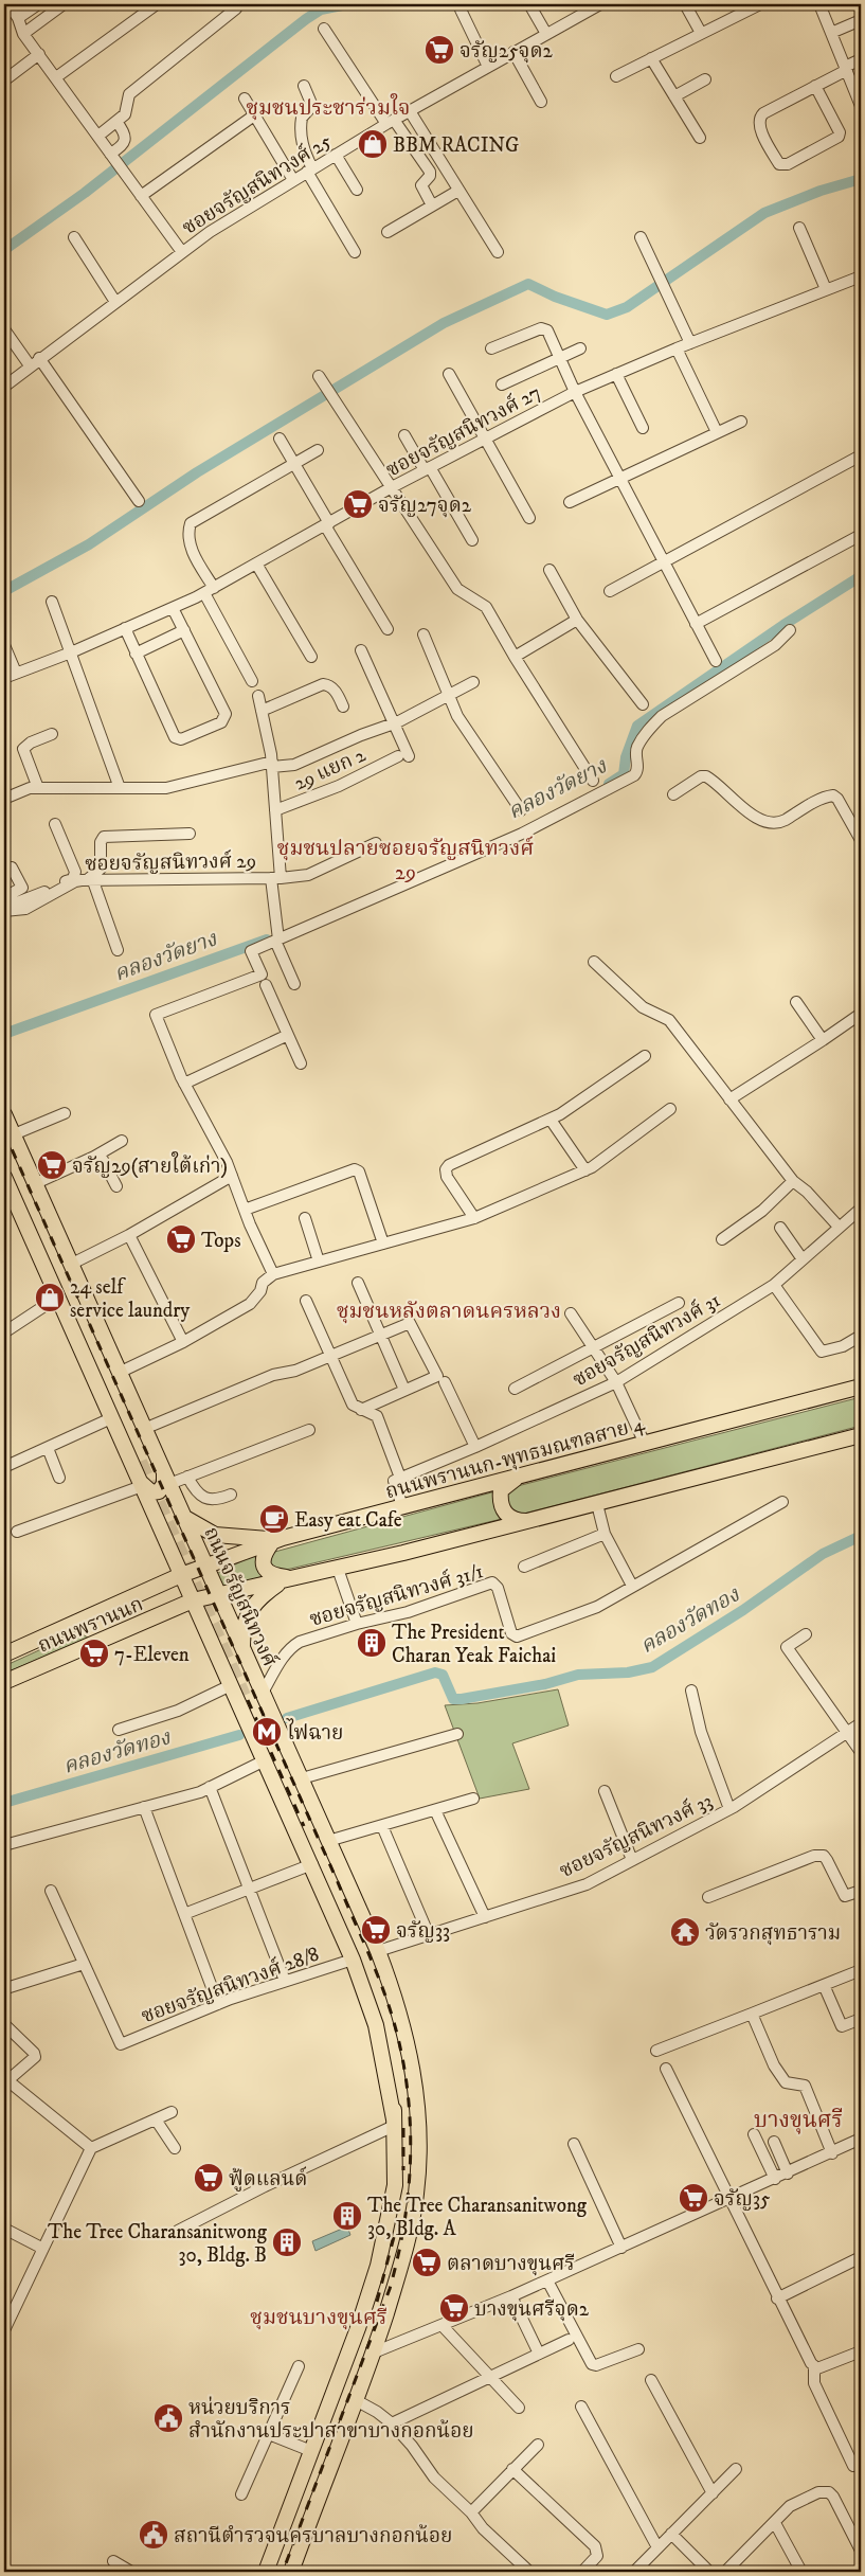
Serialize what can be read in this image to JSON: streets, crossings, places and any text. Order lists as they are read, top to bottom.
{
  "streets": {
    "main road": ["ถนนพรานนก-พุทธมณฑลสาย 4", "ถนนจรัญสนิทวงศ์", "ถนนพรานนก"],
    "street": [
      "ซอยจรัญสนิทวงศ์ 25",
      "ซอยจรัญสนิทวงศ์ 27",
      "29 แยก 2",
      "ซอยจรัญสนิทวงศ์ 29",
      "ซอยจรัญสนิทวงศ์ 31",
      "ซอยจรัญสนิทวงศ์ 31/1",
      "ซอยจรัญสนิทวงศ์ 33",
      "ซอยจรัญสนิทวงศ์ 28/8"
    ]
  },
  "crossings": [
    ["ถนนพรานนก-พุทธมณฑลสาย 4", "ถนนจรัญสนิทวงศ์"],
    ["ถนนพรานนก-พุทธมณฑลสาย 4", "ถนนพรานนก"],
    ["ซอยจรัญสนิทวงศ์ 31/1", "ถนนจรัญสนิทวงศ์"],
    ["ถนนจรัญสนิทวงศ์", "ถนนพรานนก"],
    ["ถนนจรัญสนิทวงศ์", "ซอยจรัญสนิทวงศ์ 33"],
    ["ถนนจรัญสนิทวงศ์", "ซอยจรัญสนิทวงศ์ 28/8"]
  ],
  "districts": [
    "ชุมชนประชาร่วมใจ",
    "ชุมชนปลายซอยจรัญสนิทวงศ์ 29",
    "ชุมชนหลังตลาดนครหลวง",
    "บางขุนศรี",
    "ชุมชนบางขุนศรี"
  ],
  "water": ["คลองวัดยาง", "คลองวัดทอง"],
  "places": {
    "supermarket": [
      "จรัญ25จุด2",
      "จรัญ27จุด2",
      "จรัญ29(สายใต้เก่า)",
      "Tops",
      "7-Eleven",
      "จรัญ33",
      "ฟู้ดแลนด์",
      "จรัญ35",
      "ตลาดบางขุนศรี",
      "บางขุนศรีจุด2"
    ],
    "shop": ["BBM RACING", "24 self service laundry"],
    "cafe": ["Easy eat Cafe"],
    "building": ["The President Charan Yeak Faichai", "The Tree Charansanitwong 30, Bldg. A", "The Tree Charansanitwong 30, Bldg. B"],
    "metro station": ["ไฟฉาย"],
    "temple": ["วัดรวกสุทธาราม"],
    "public building": ["หน่วยบริการ สำนักงานประปาสาขาบางกอกน้อย", "สถานีตำรวจนครบาลบางกอกน้อย"]
  }
}
